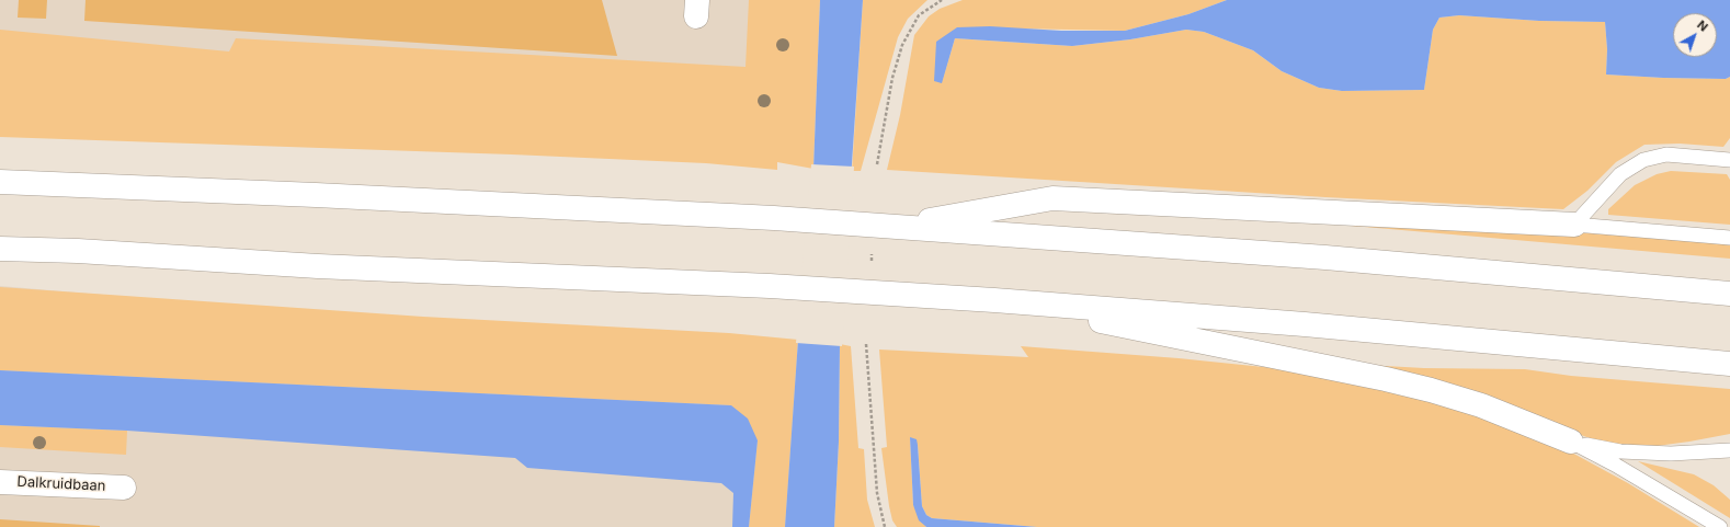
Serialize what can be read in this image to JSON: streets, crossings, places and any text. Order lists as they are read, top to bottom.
{
  "streets": {
    "main road": ["Dalkruidbaan"]
  },
  "north": "top right"
}
